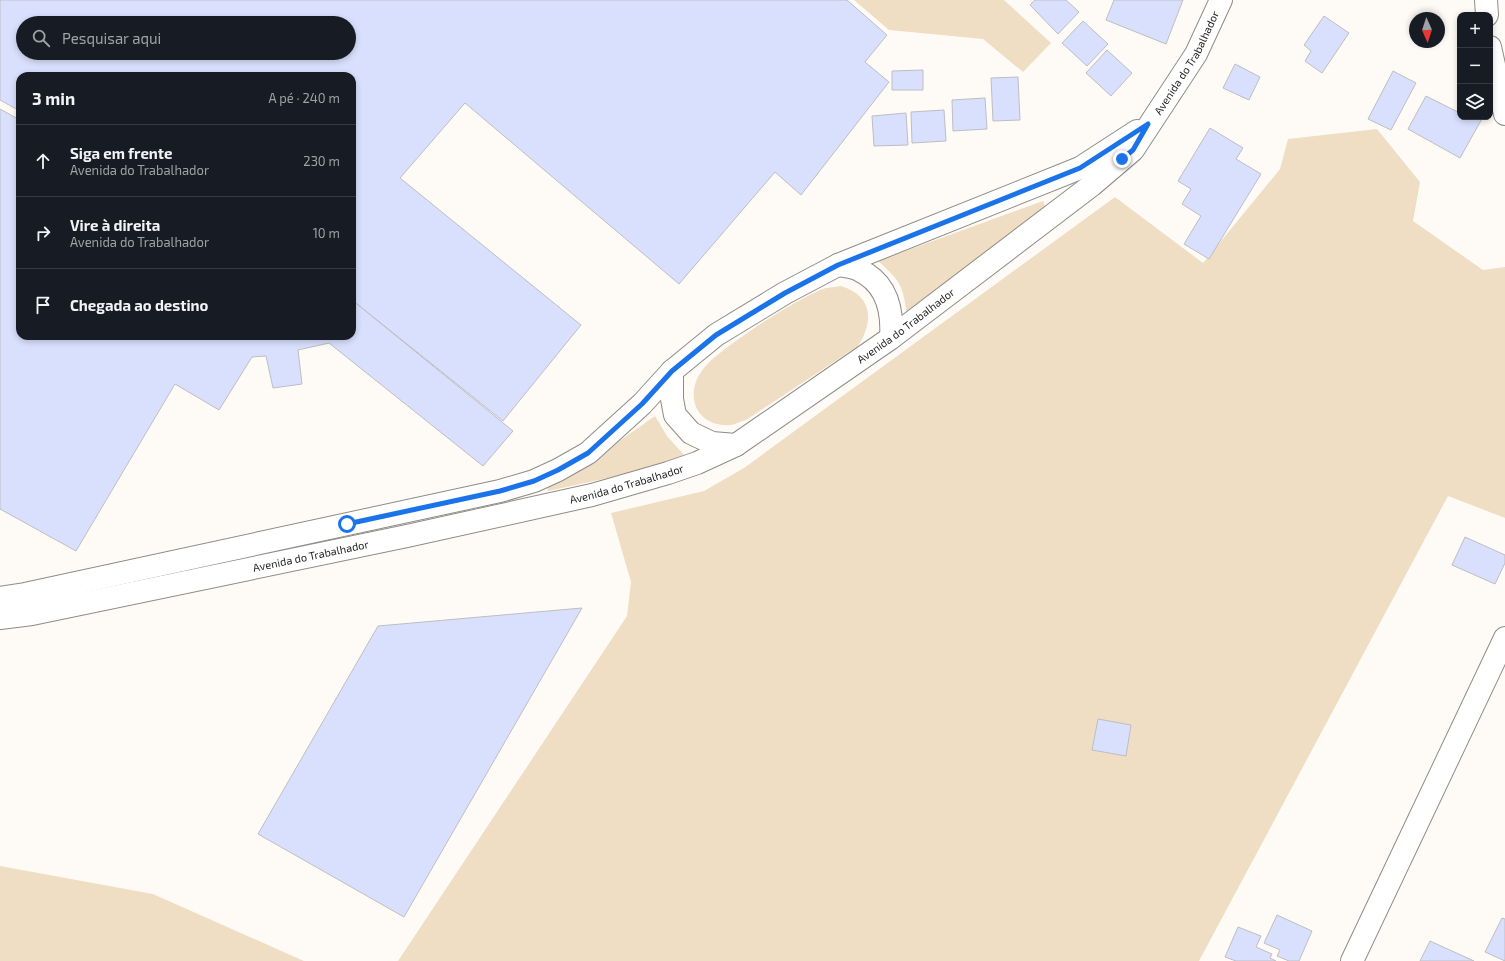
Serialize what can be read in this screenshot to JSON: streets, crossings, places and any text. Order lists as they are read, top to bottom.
{
  "streets": {
    "street": ["Avenida do Trabalhador"]
  },
  "north": "bottom",
  "page": {
    "map_buttons": ["+", "−"],
    "search": "Pesquisar aqui",
    "heading": ["3 min", "A pé · 240 m"],
    "list": [
      ["Siga em frente", "Avenida do Trabalhador", "230 m"],
      ["Vire à direita", "Avenida do Trabalhador", "10 m"],
      "Chegada ao destino"
    ]
  }
}
